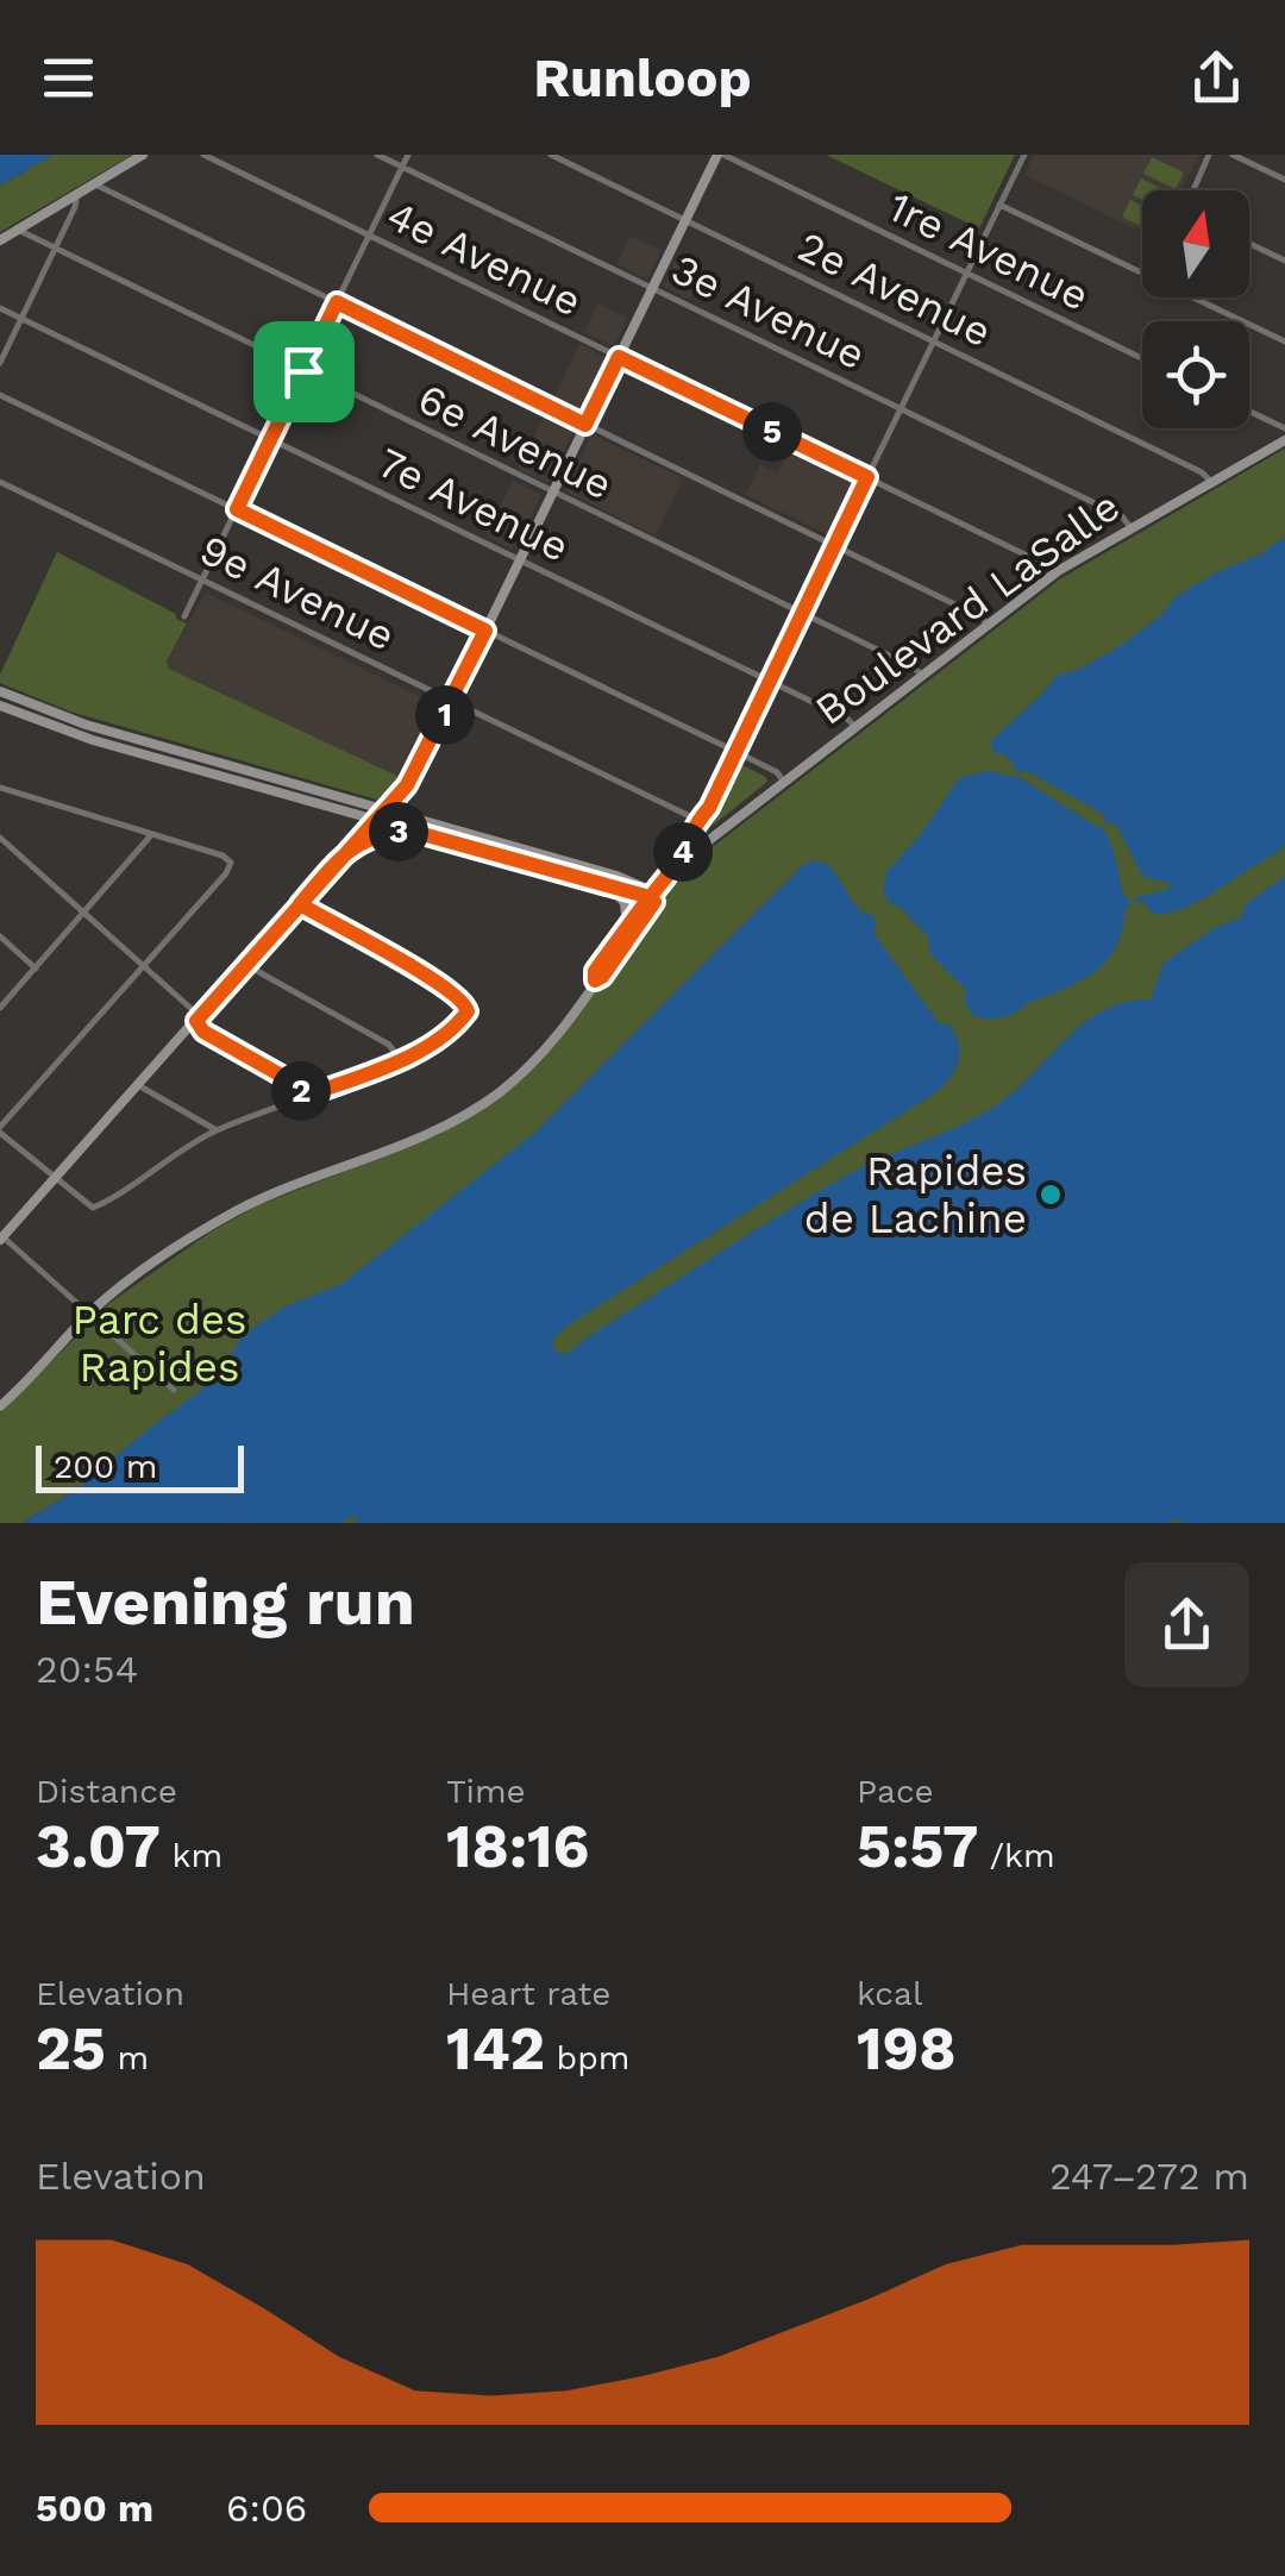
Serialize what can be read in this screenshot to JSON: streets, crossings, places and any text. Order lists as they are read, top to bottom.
{
  "streets": {
    "street": [
      "1re Avenue",
      "4e Avenue",
      "2e Avenue",
      "3e Avenue",
      "6e Avenue",
      "7e Avenue",
      "9e Avenue",
      "Boulevard LaSalle"
    ]
  },
  "crossings": [
    ["4e Avenue", "Boulevard LaSalle"],
    ["2e Avenue", "Boulevard LaSalle"],
    ["3e Avenue", "Boulevard LaSalle"],
    ["6e Avenue", "Boulevard LaSalle"],
    ["7e Avenue", "Boulevard LaSalle"]
  ],
  "parks": ["Parc des Rapides"],
  "places": ["Rapides de Lachine"],
  "scale_bar": "200 m",
  "north": "top",
  "page": {
    "header": "Runloop",
    "pins": [
      "5",
      "1",
      "3",
      "4",
      "2"
    ],
    "scale": "200 m",
    "heading": ["Evening run", "20:54"],
    "stats": [
      ["Distance", "3.07 km"],
      ["Time", "18:16"],
      ["Pace", "5:57 /km"],
      ["Elevation", "25 m"],
      ["Heart rate", "142 bpm"],
      ["kcal", "198"]
    ],
    "chart": ["Elevation", "247–272 m"],
    "list": [
      {
        "name": "500 m",
        "note": "6:06"
      }
    ]
  }
}
